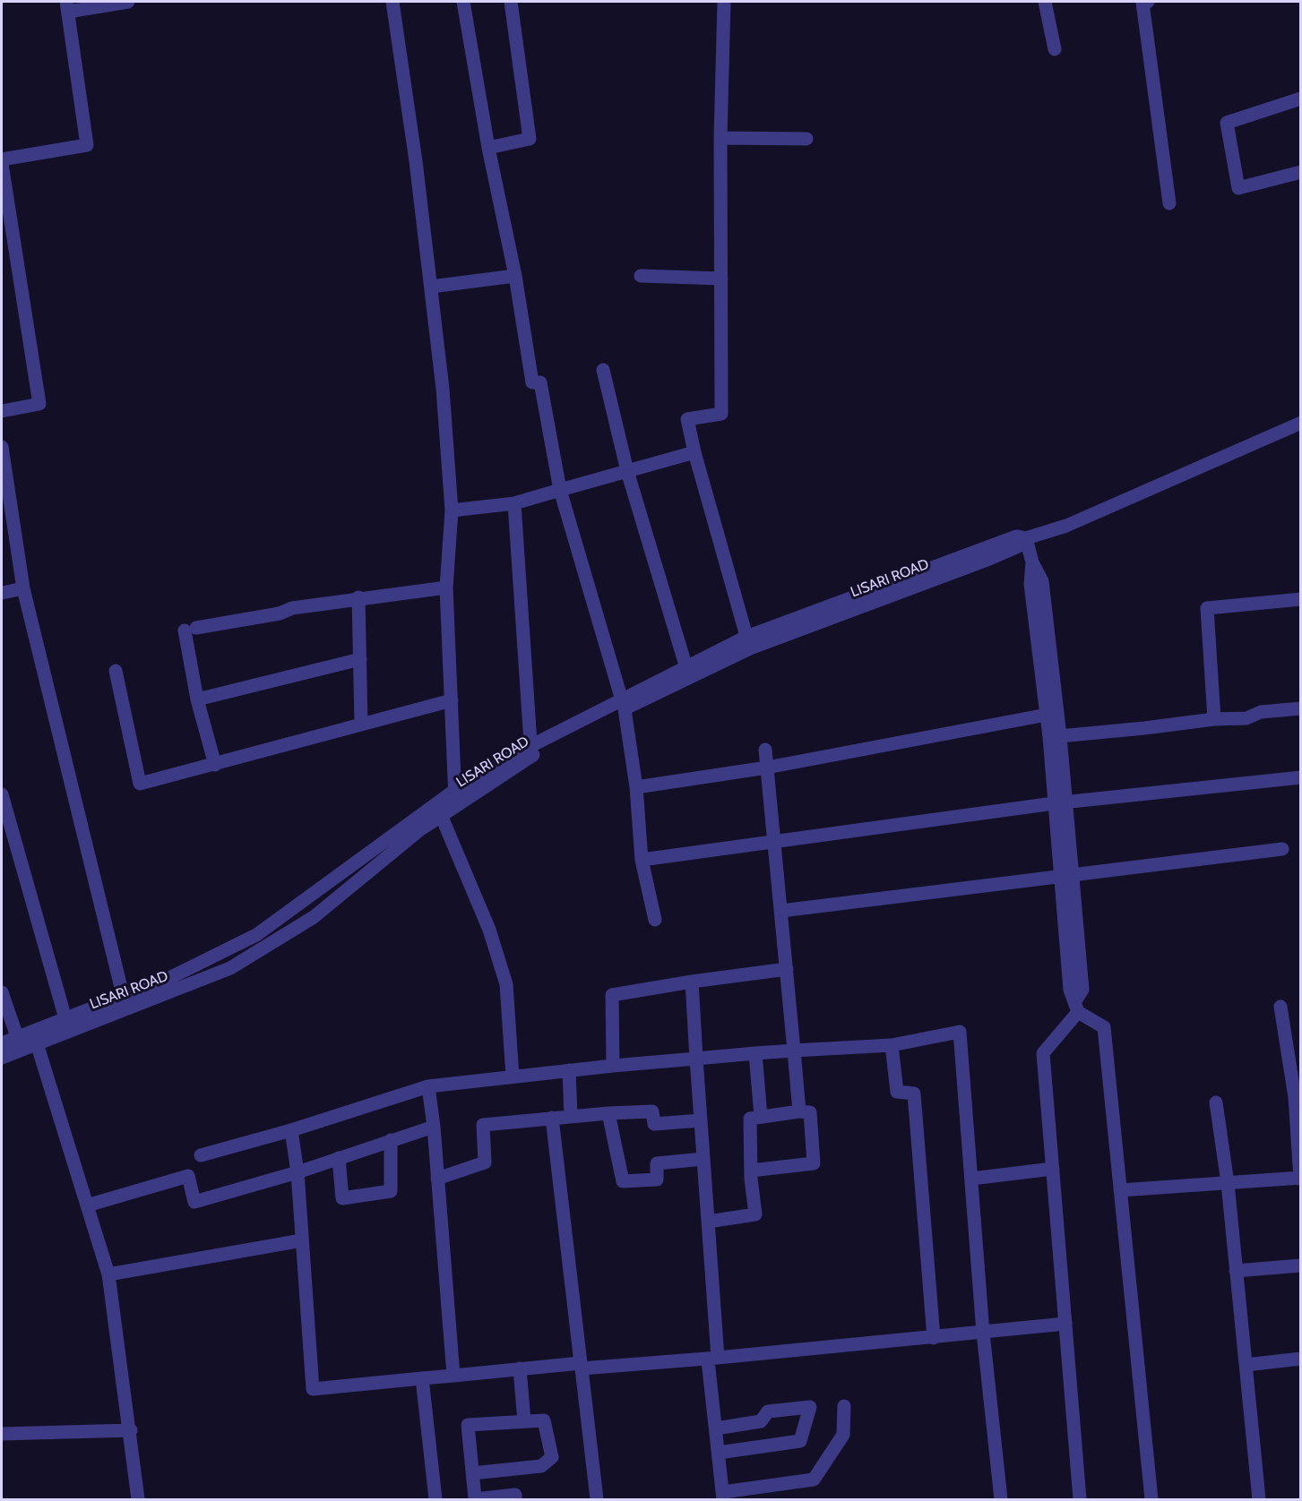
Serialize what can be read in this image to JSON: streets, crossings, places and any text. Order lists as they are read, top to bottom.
{
  "streets": {
    "street": ["LISARI ROAD"]
  }
}
